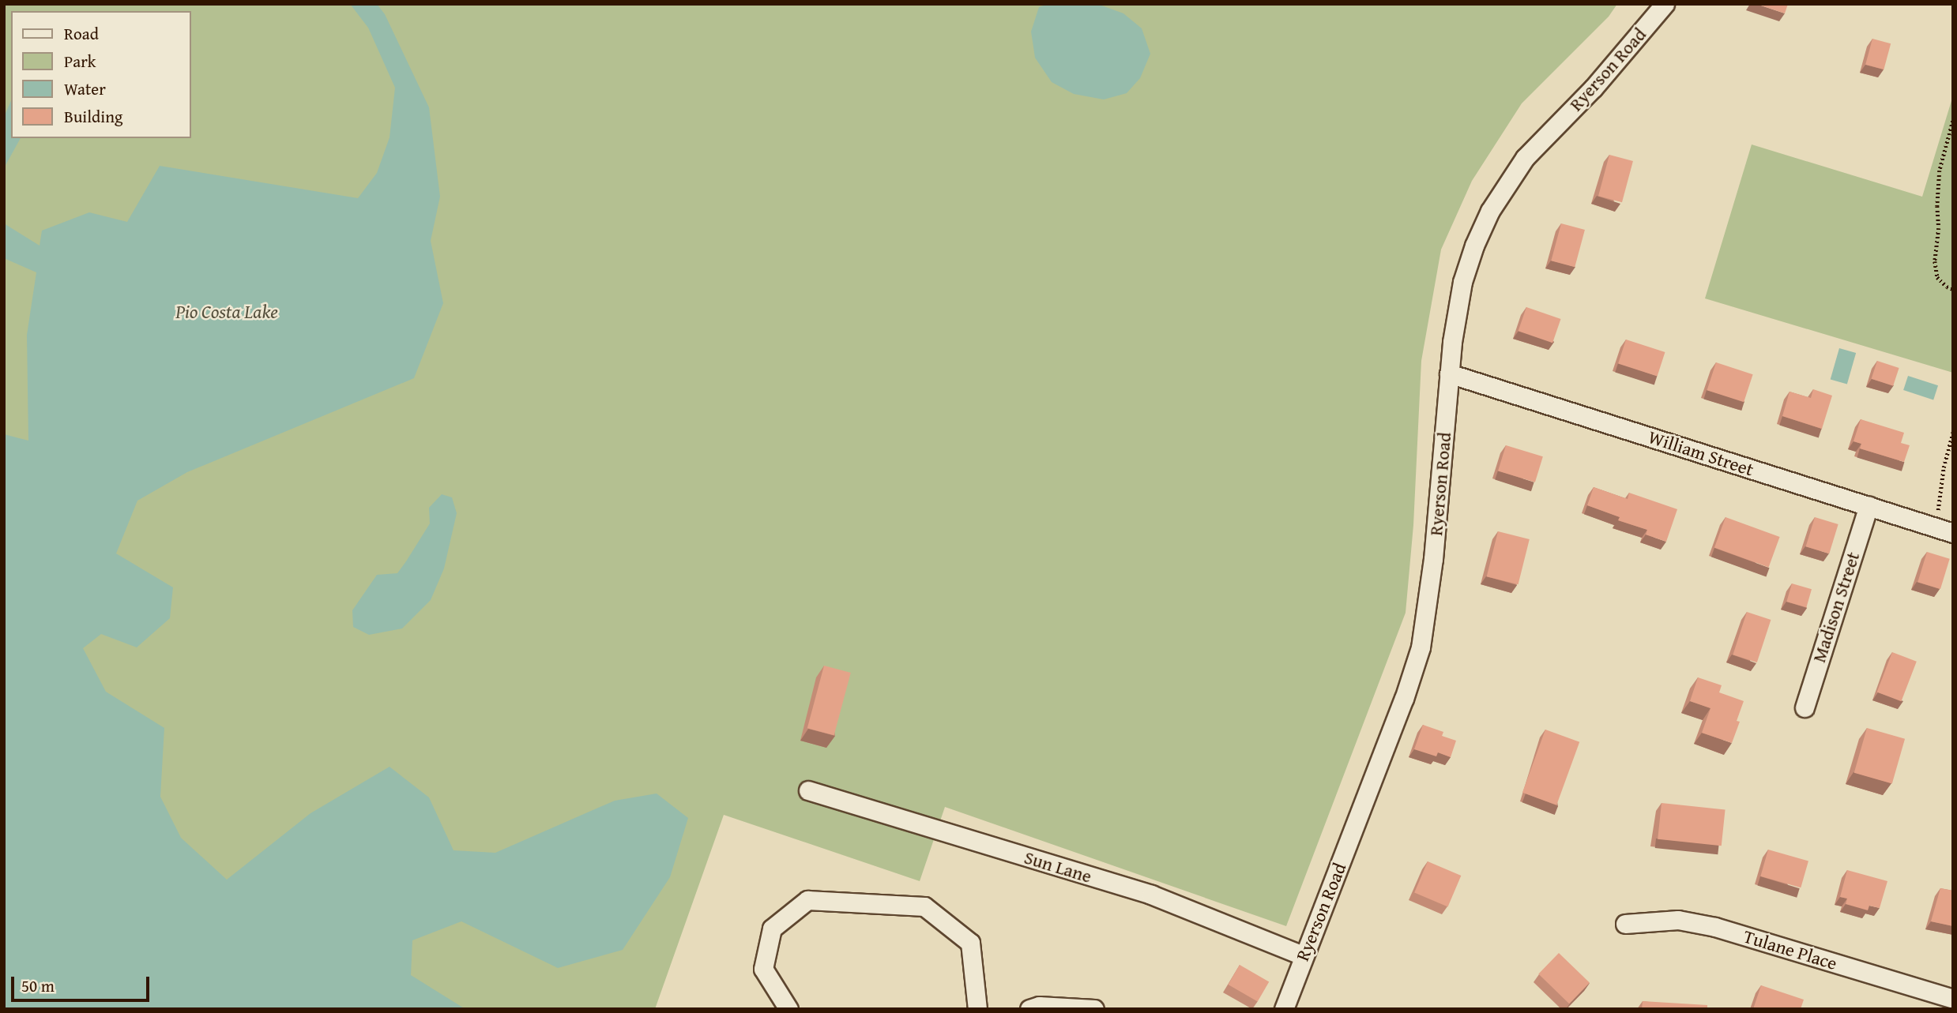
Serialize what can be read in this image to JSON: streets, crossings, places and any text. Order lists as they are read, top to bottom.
{
  "streets": {
    "street": [
      "Ryerson Road",
      "William Street",
      "Madison Street",
      "Sun Lane",
      "Tulane Place"
    ]
  },
  "crossings": [
    ["Ryerson Road", "William Street"],
    ["Ryerson Road", "Sun Lane"],
    ["William Street", "Madison Street"]
  ],
  "water": ["Pio Costa Lake"],
  "legend": [
    "Road",
    "Park",
    "Water",
    "Building"
  ],
  "scale_bar": "50 m"
}
